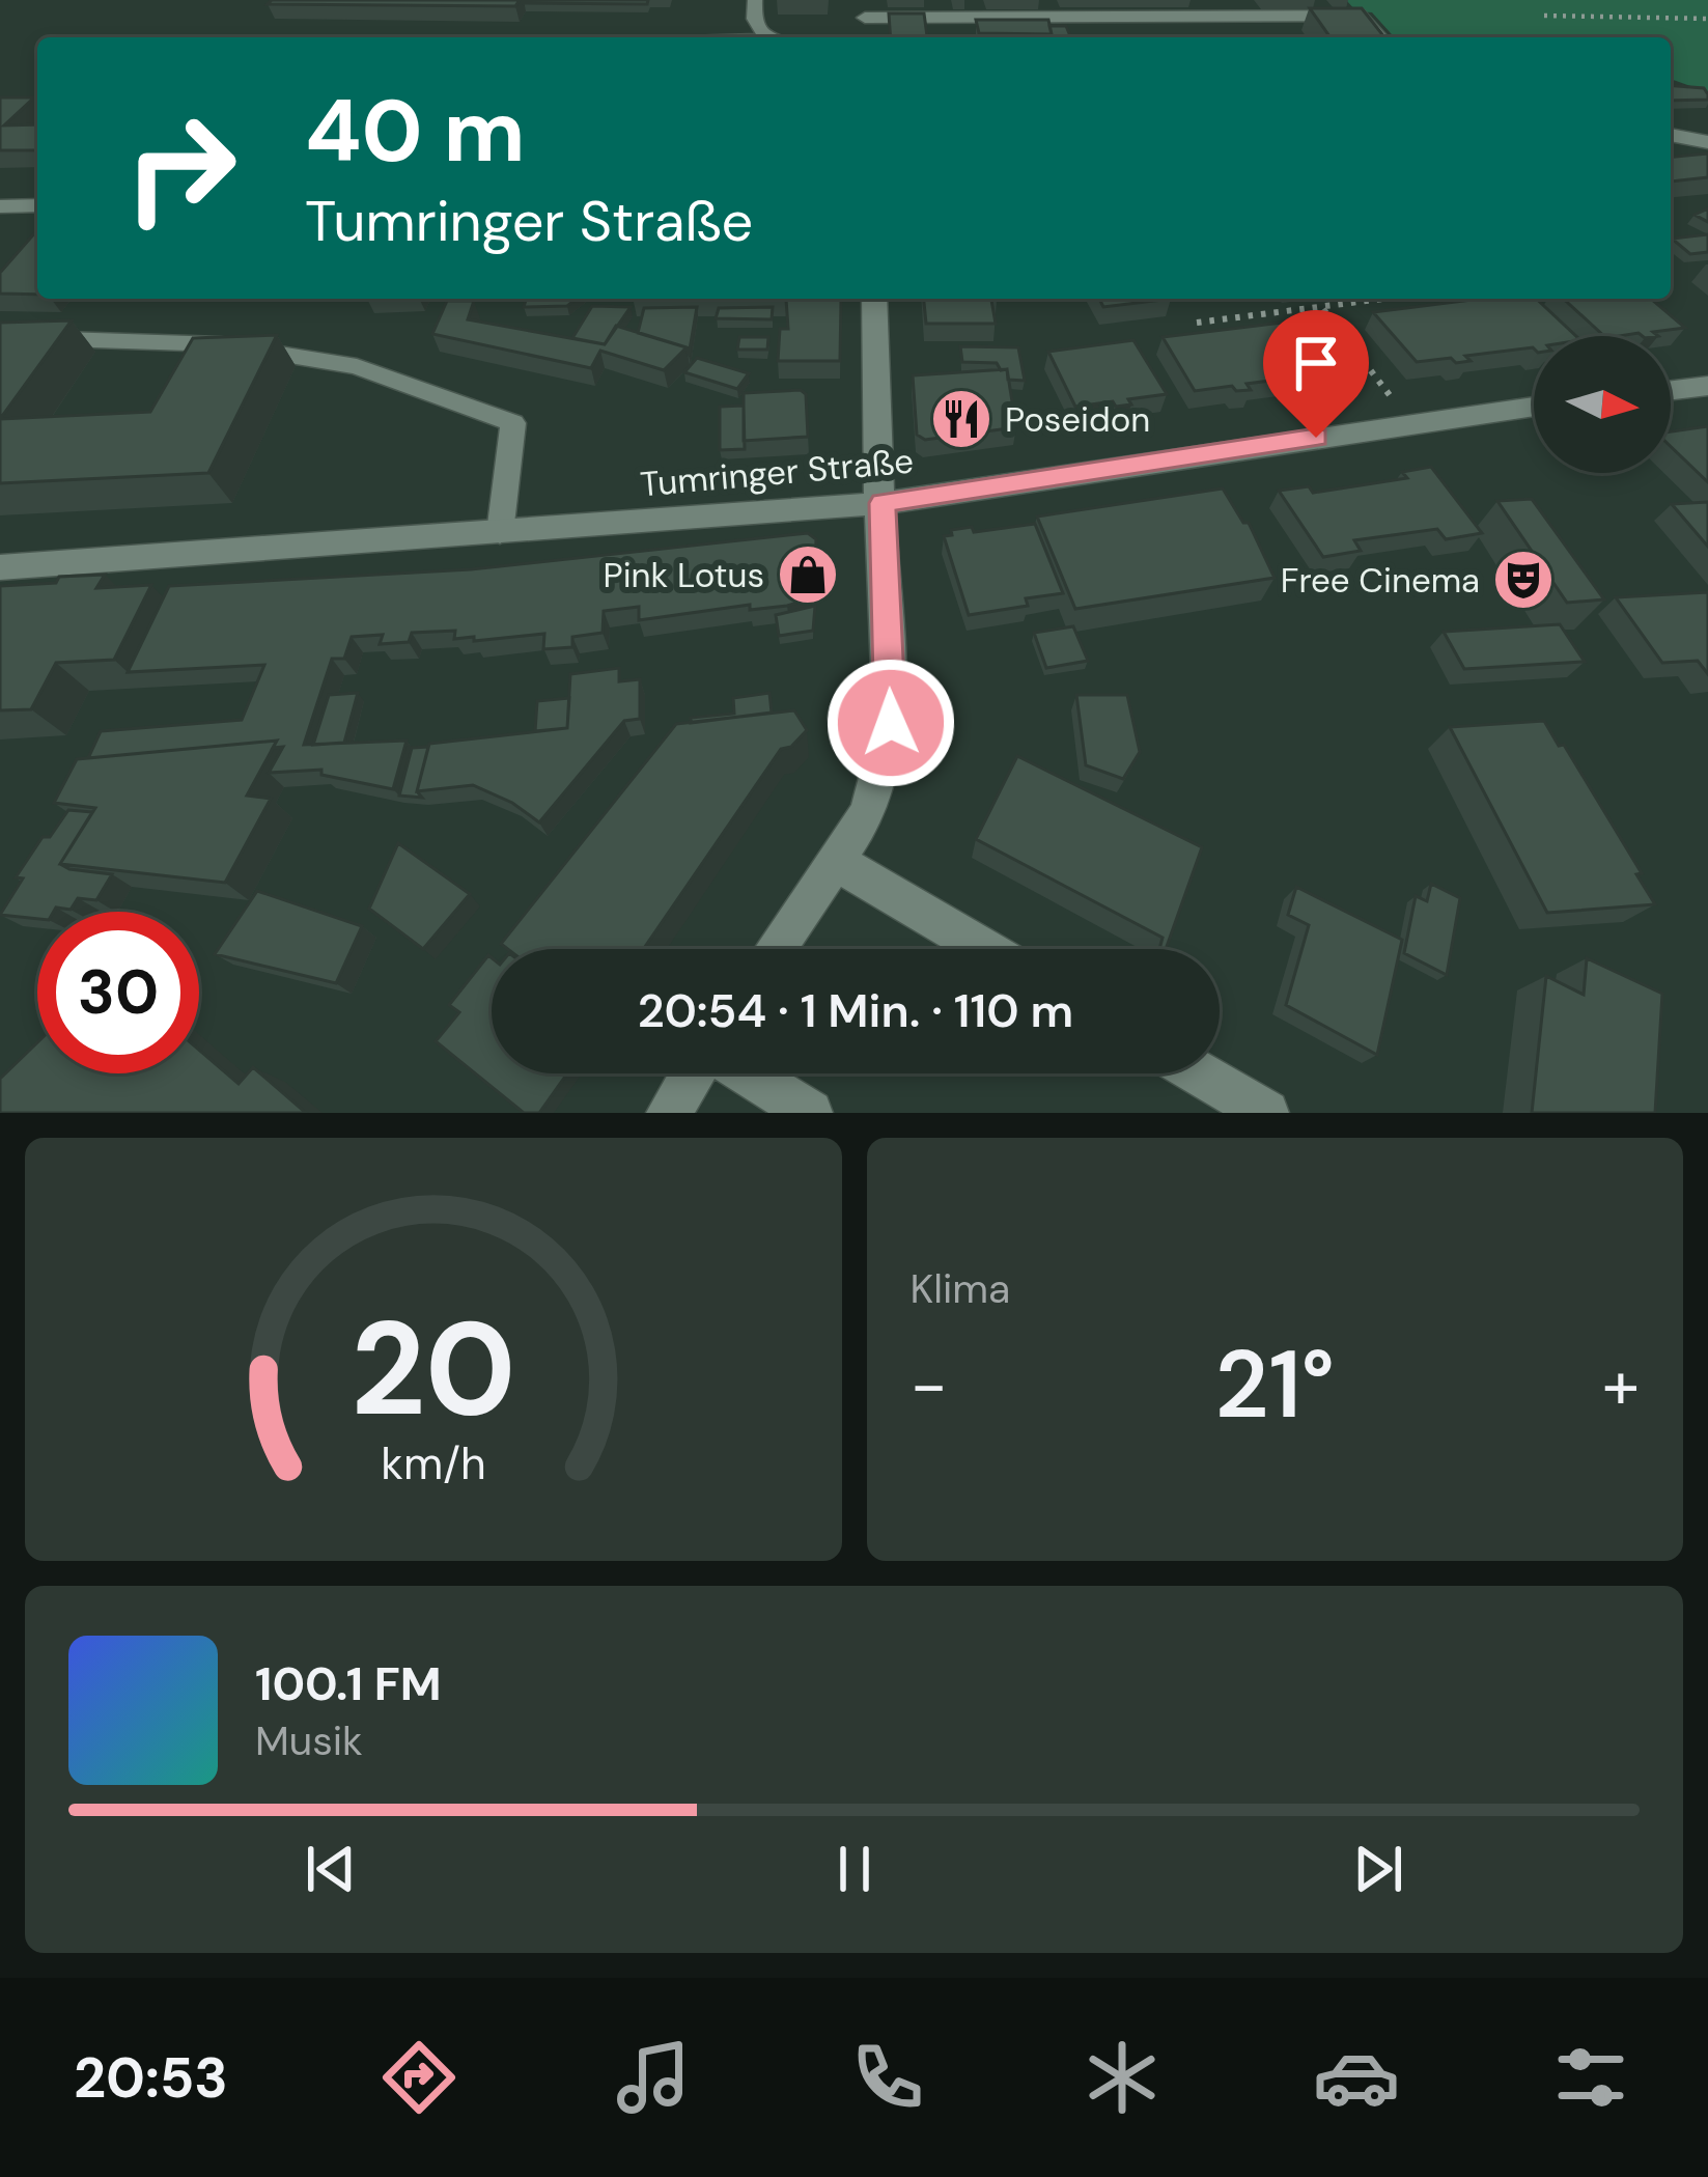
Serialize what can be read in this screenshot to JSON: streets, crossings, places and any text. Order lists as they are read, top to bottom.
{
  "streets": {
    "street": ["Tumringer Straße"]
  },
  "places": {
    "restaurant": ["Poseidon"],
    "shop": ["Pink Lotus"],
    "theatre": ["Free Cinema"]
  },
  "north": "right",
  "page": {
    "turn": ["40 m", "Tumringer Straße"],
    "limit": "30",
    "trip": "20:54 · 1 Min. · 110 m",
    "tile": "Klima",
    "heat": ["−", "21°", "+"],
    "song": ["100.1 FM", "Musik"],
    "tabs": "20:53",
    "gauge": ["20", "km/h"]
  }
}
